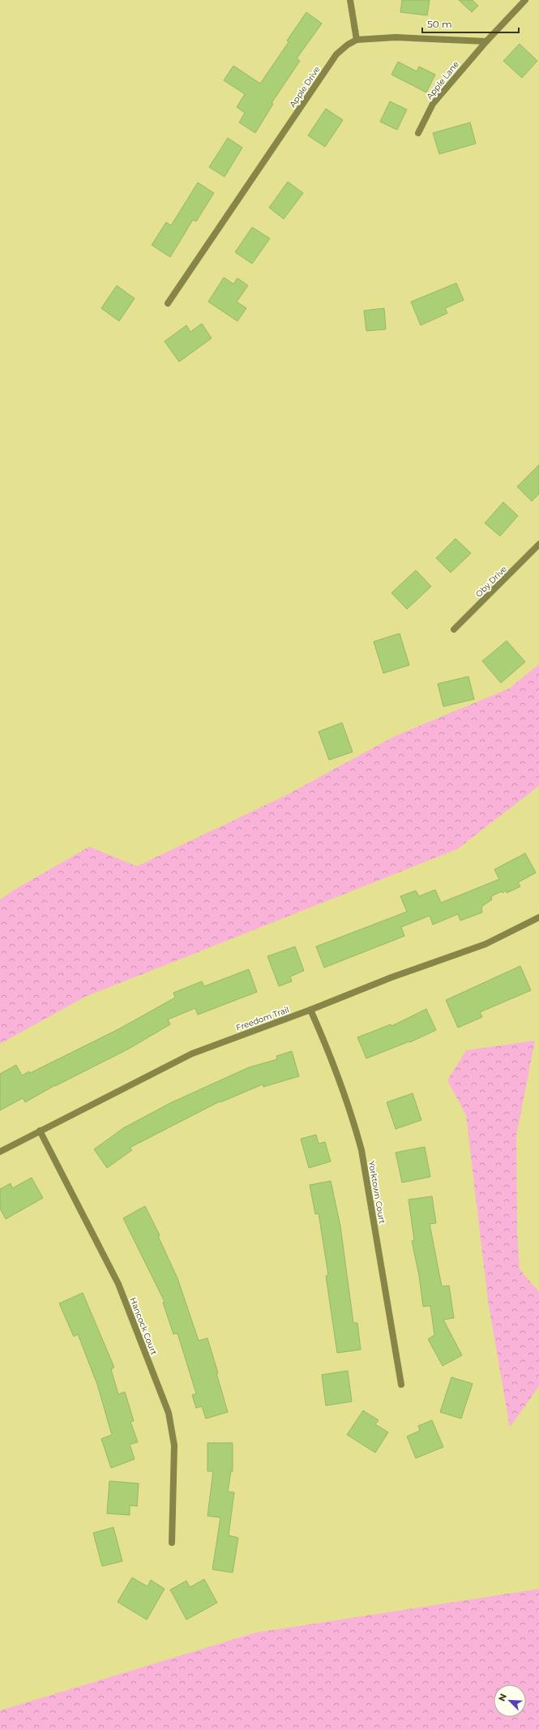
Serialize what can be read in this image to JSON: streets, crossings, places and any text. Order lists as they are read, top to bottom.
{
  "streets": {
    "street": [
      "Apple Lane",
      "Apple Drive",
      "Oby Drive",
      "Freedom Trail",
      "Yorktown Court",
      "Hancock Court"
    ]
  },
  "crossings": [
    ["Apple Lane", "Apple Drive"],
    ["Freedom Trail", "Yorktown Court"],
    ["Freedom Trail", "Hancock Court"]
  ],
  "scale_bar": "50 m",
  "north": "top left"
}
